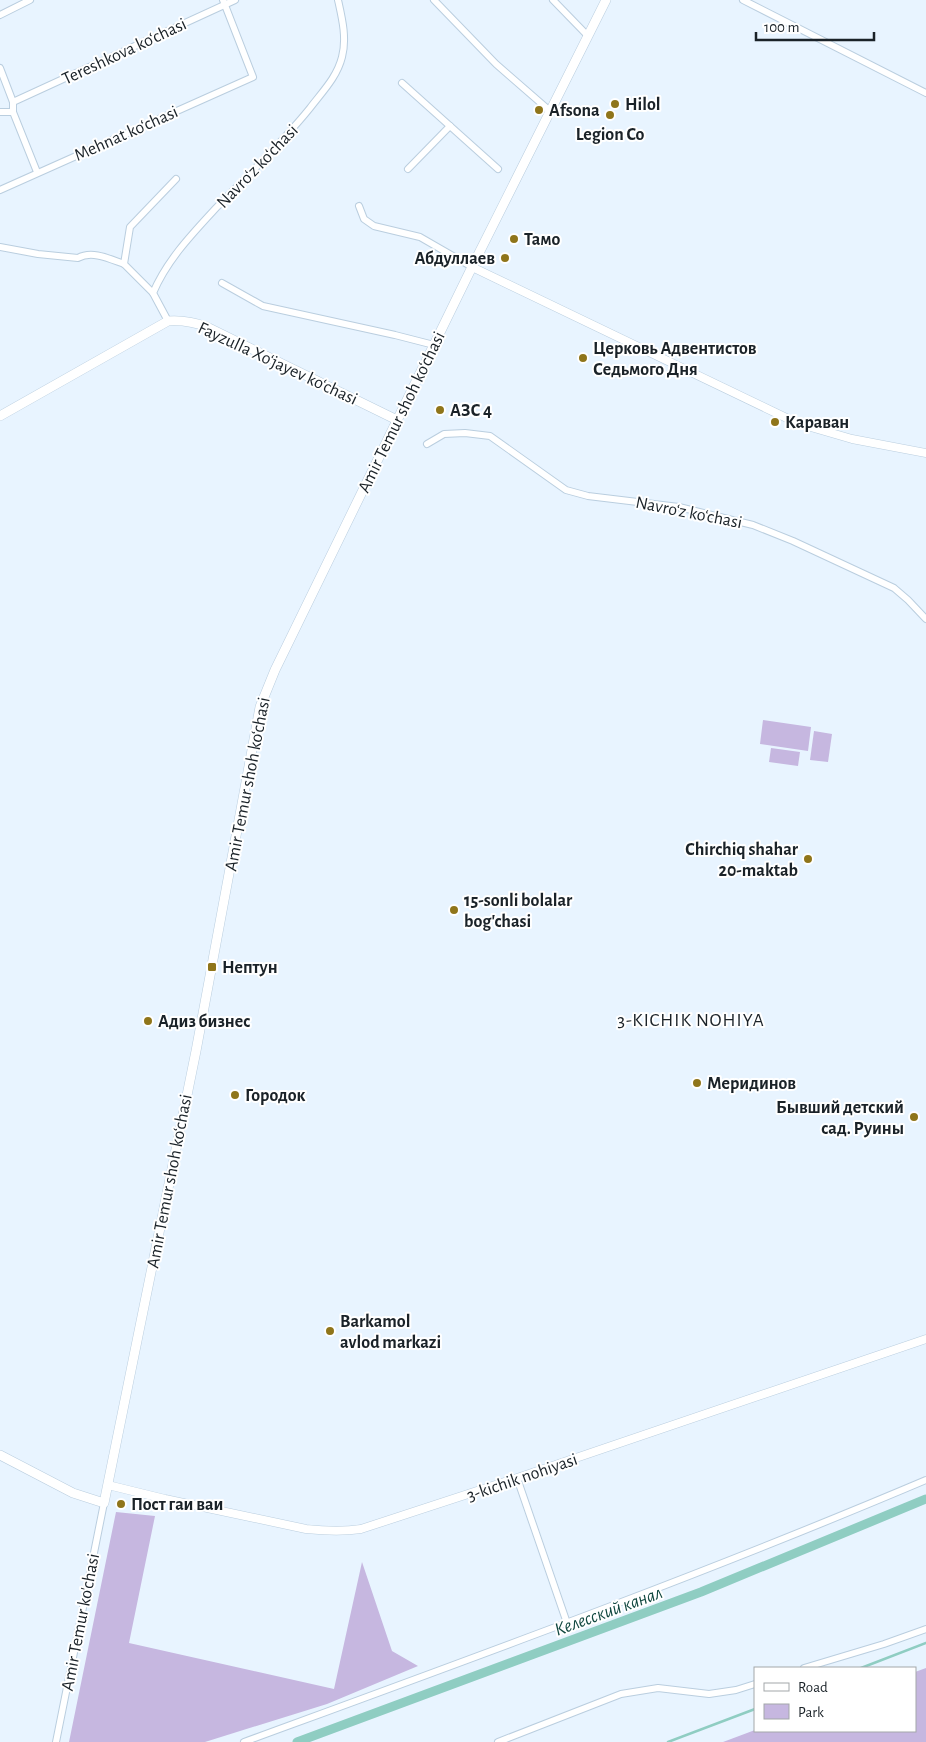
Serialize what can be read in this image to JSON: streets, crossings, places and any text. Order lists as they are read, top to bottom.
{
  "streets": {
    "main road": ["Fayzulla Xo‘jayev ko‘chasi", "Amir Temur shoh ko‘chasi"],
    "street": [
      "Tereshkova ko‘chasi",
      "Mehnat ko‘chasi",
      "Navro‘z ko‘chasi",
      "3-kichik nohiyasi",
      "Amir Temur ko'chasi"
    ]
  },
  "crossings": [
    ["Tereshkova ko‘chasi", "Mehnat ko‘chasi"],
    ["Fayzulla Xo‘jayev ko‘chasi", "Amir Temur shoh ko‘chasi"],
    ["Amir Temur shoh ko‘chasi", "3-kichik nohiyasi"],
    ["Amir Temur shoh ko‘chasi", "Amir Temur ko'chasi"]
  ],
  "districts": ["3-KICHIK NOHIYA"],
  "water": ["Келесский канал"],
  "places": {
    "other": [
      "Hilol",
      "Afsona",
      "Legion Co",
      "Тамо",
      "Абдуллаев",
      "Церковь Адвентистов Седьмого Дня",
      "АЗС 4",
      "Караван",
      "Chirchiq shahar 20-maktab",
      "15-sonli bolalar bog'chasi",
      "Адиз бизнес",
      "Меридинов",
      "Городок",
      "Бывший детский сад. Руины",
      "Barkamol avlod markazi",
      "Пост гаи ваи"
    ],
    "transit": ["Нептун"]
  },
  "legend": ["Road", "Park"],
  "scale_bar": "100 m"
}
